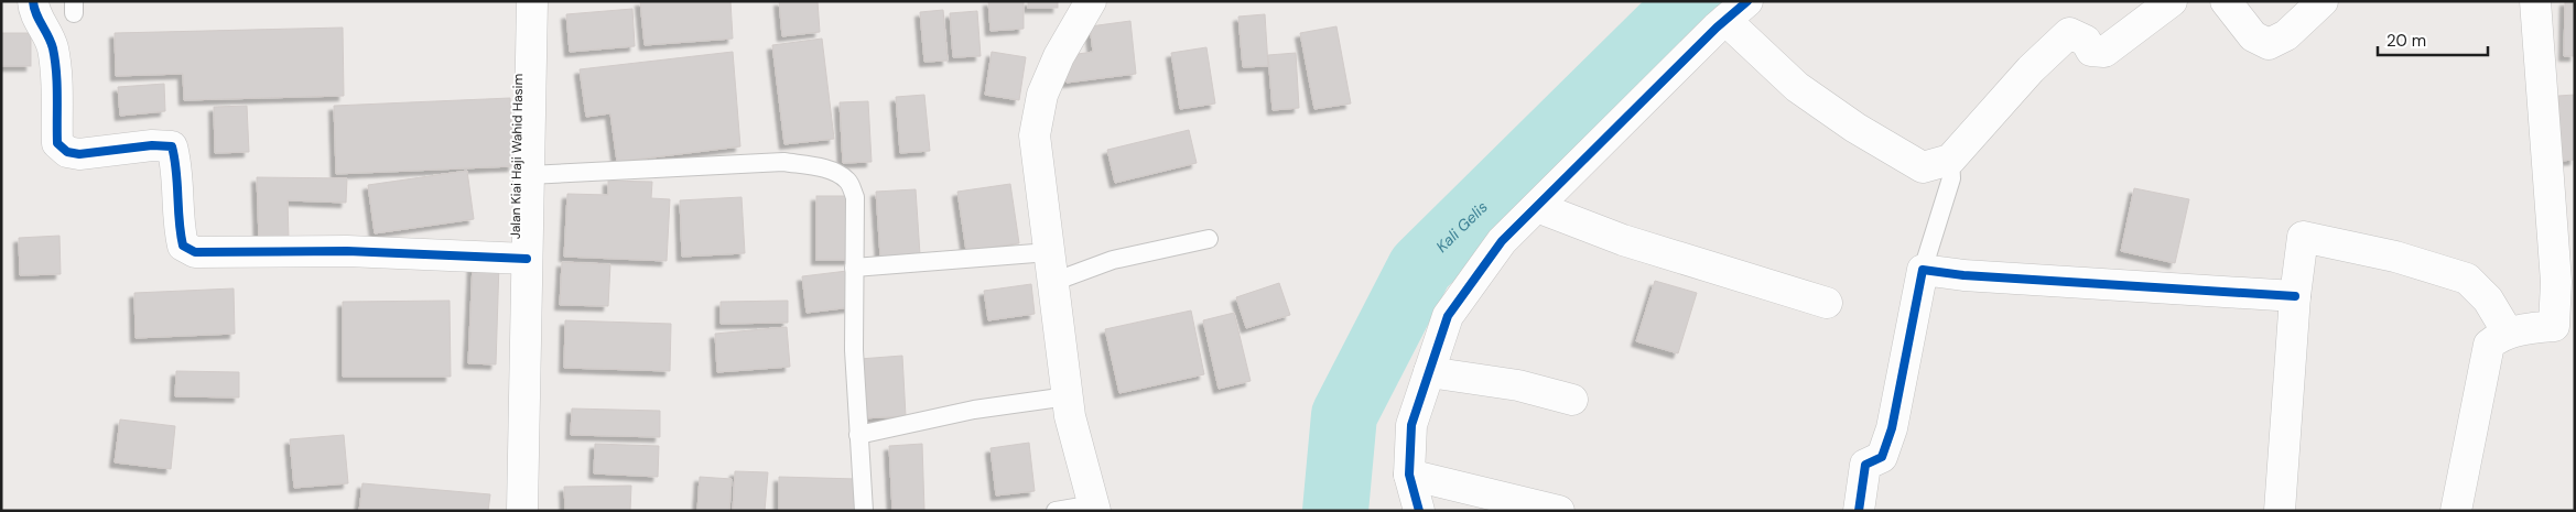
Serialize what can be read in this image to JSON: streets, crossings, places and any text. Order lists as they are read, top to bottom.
{
  "streets": {
    "street": ["Jalan Kiai Haji Wahid Hasim"]
  },
  "water": ["Kali Gelis"],
  "scale_bar": "20 m"
}
